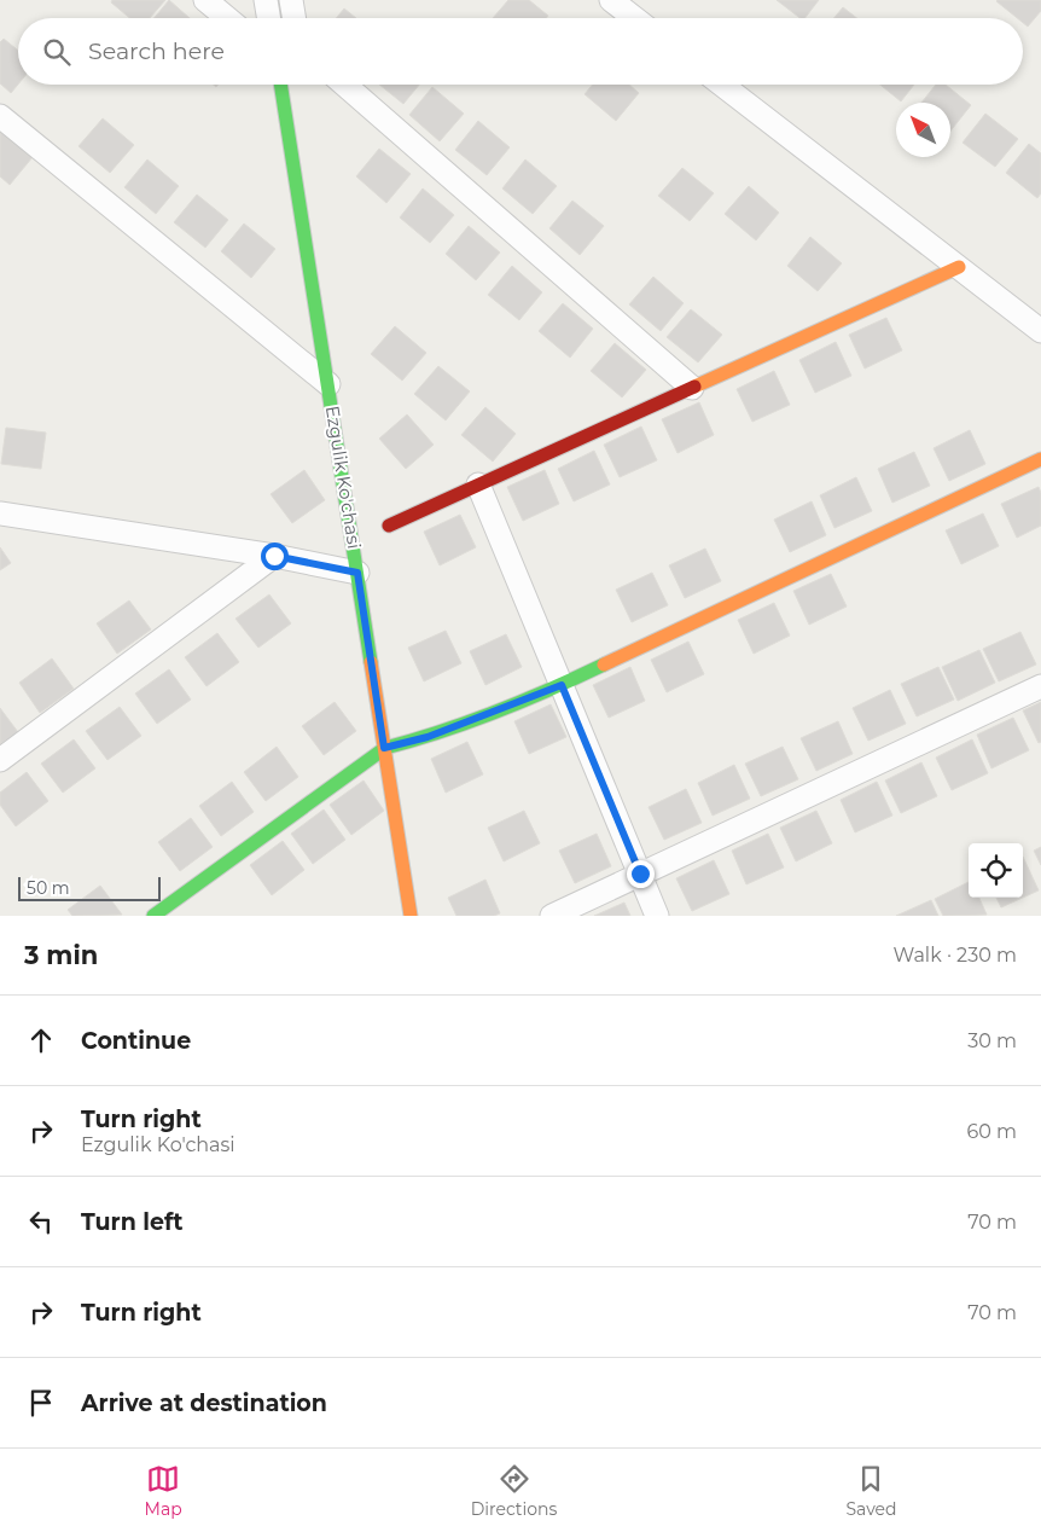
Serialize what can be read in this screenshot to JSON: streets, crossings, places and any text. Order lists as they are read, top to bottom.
{
  "streets": {
    "street": ["Ezgulik Ko'chasi"]
  },
  "scale_bar": "50 m",
  "north": "top left",
  "page": {
    "search": "Search here",
    "scale": "50 m",
    "heading": ["3 min", "Walk · 230 m"],
    "list": [
      ["Continue", "30 m"],
      ["Turn right", "Ezgulik Ko'chasi", "60 m"],
      ["Turn left", "70 m"],
      ["Turn right", "70 m"],
      "Arrive at destination"
    ],
    "nav": ["Map", "Directions", "Saved"]
  }
}
